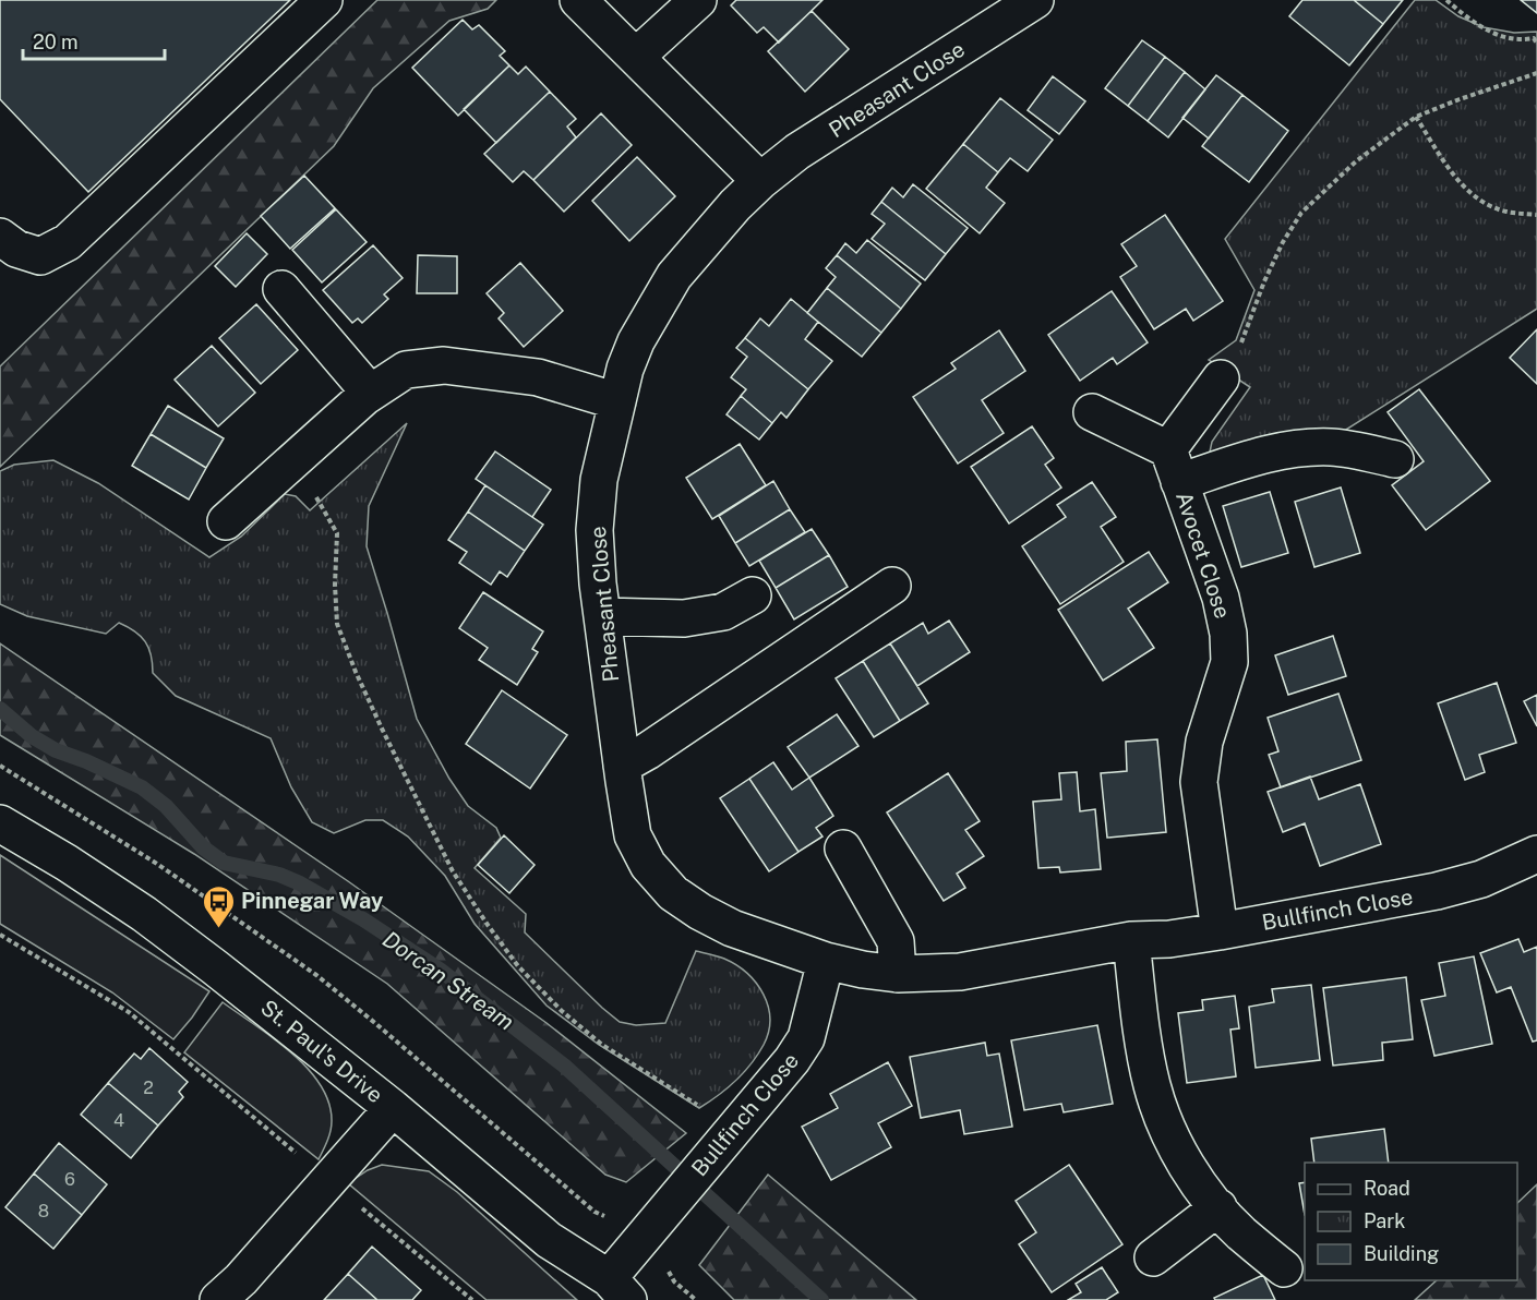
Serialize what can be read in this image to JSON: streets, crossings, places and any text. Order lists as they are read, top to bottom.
{
  "streets": {
    "street": [
      "Pheasant Close",
      "Avocet Close",
      "Bullfinch Close",
      "St. Paul's Drive"
    ]
  },
  "crossings": [
    ["Pheasant Close", "Bullfinch Close"],
    ["Avocet Close", "Bullfinch Close"],
    ["Bullfinch Close", "St. Paul's Drive"]
  ],
  "water": ["Dorcan Stream"],
  "places": {
    "bus stop": ["Pinnegar Way"]
  },
  "house_numbers": [
    "2",
    "4",
    "6",
    "8"
  ],
  "legend": ["Road", "Park", "Building"],
  "scale_bar": "20 m"
}
